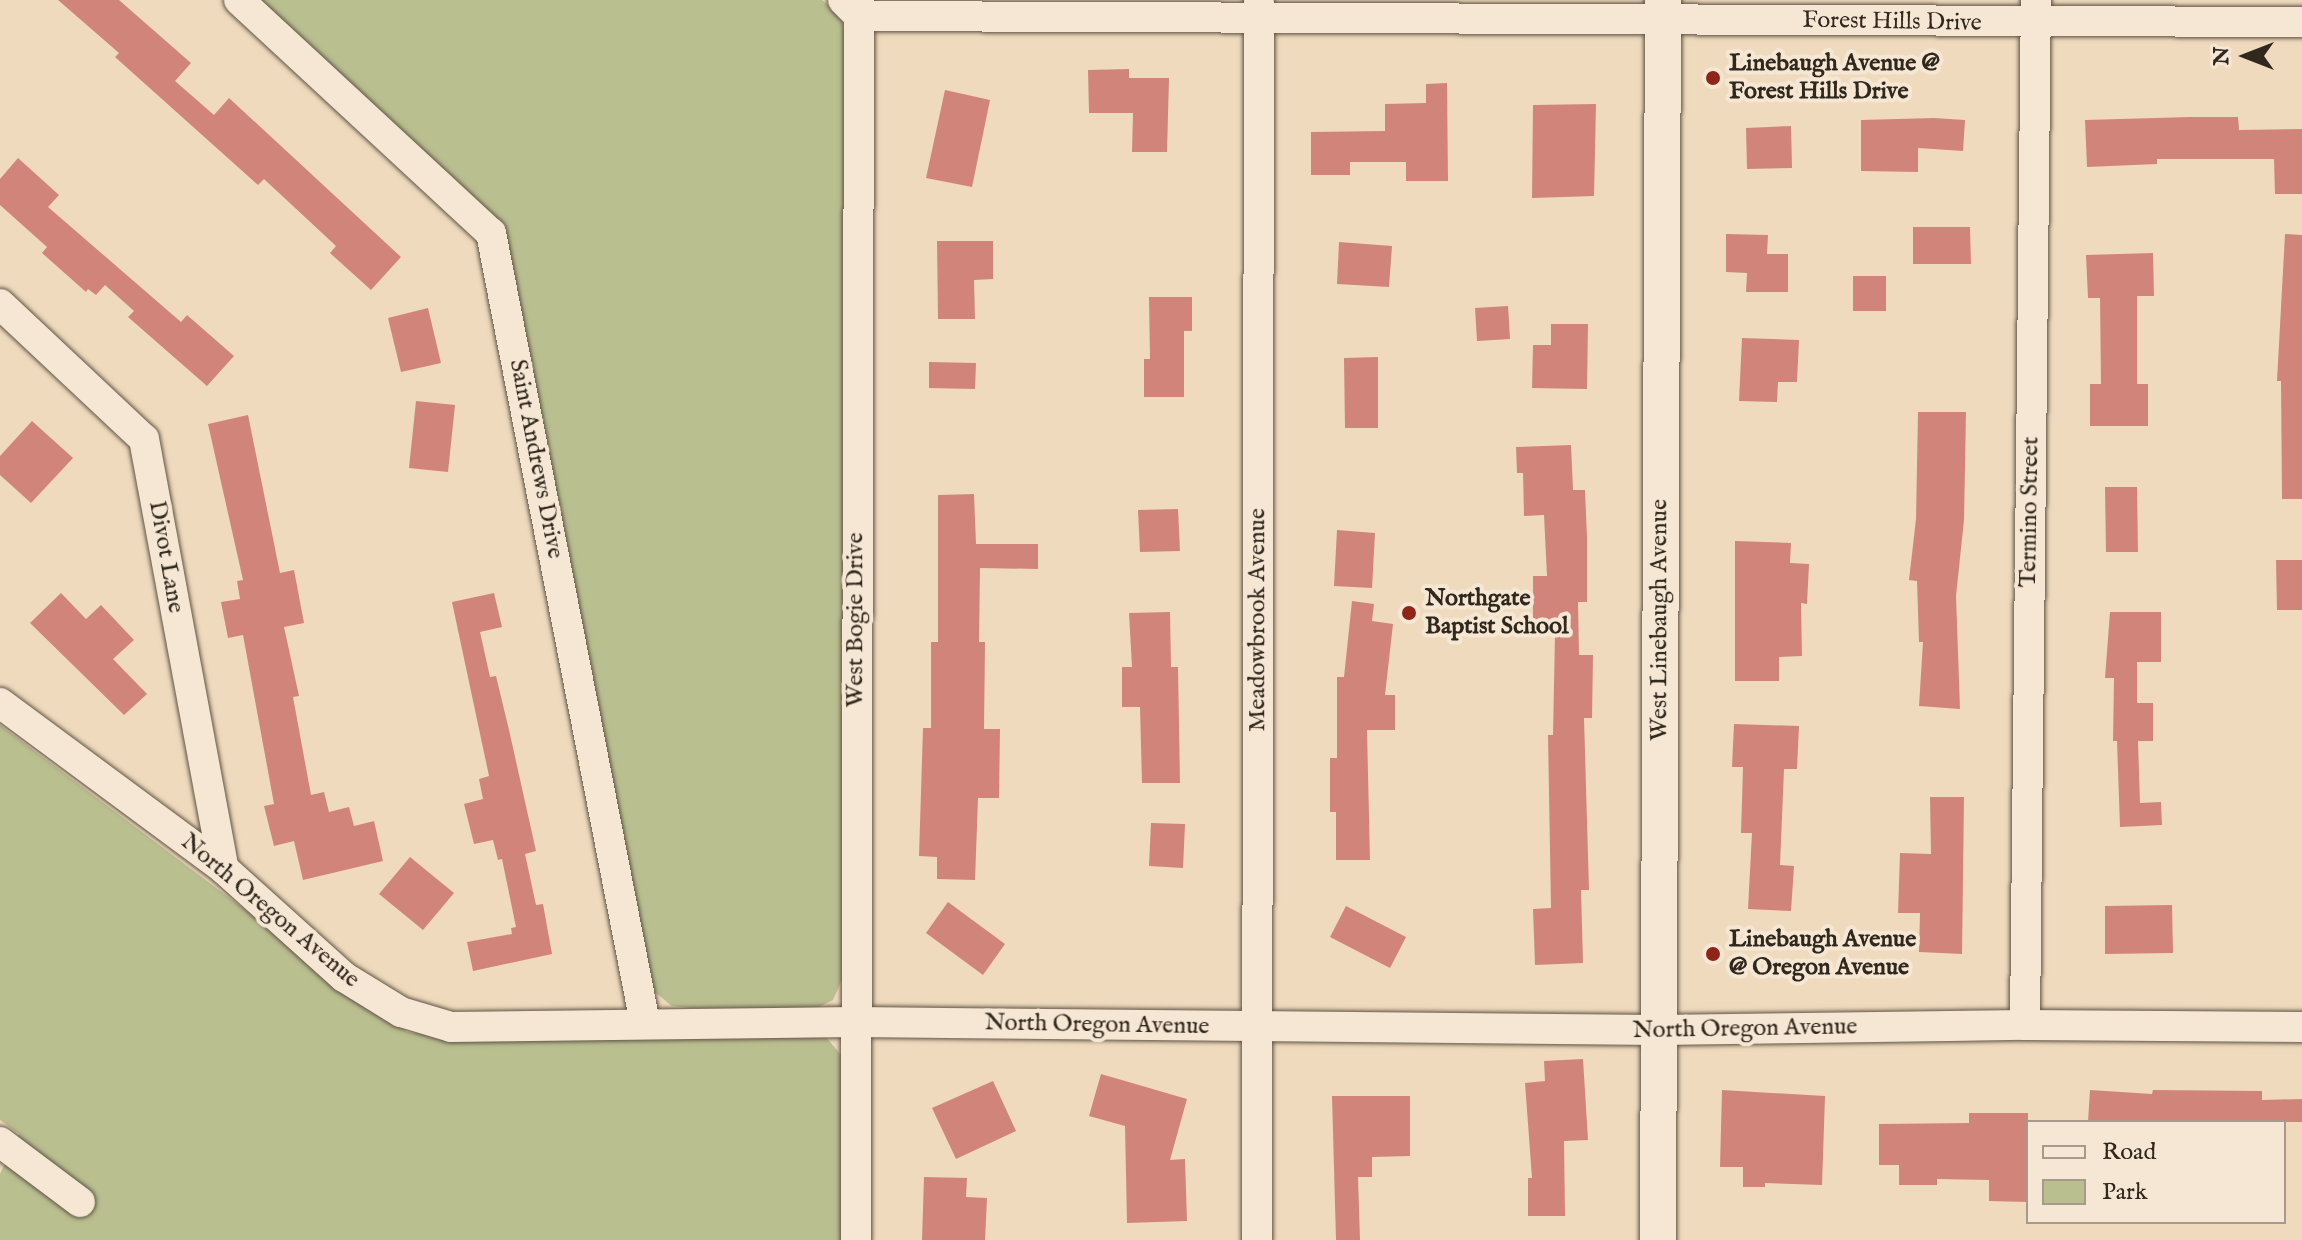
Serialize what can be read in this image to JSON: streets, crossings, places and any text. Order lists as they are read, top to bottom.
{
  "streets": {
    "street": [
      "Forest Hills Drive",
      "Saint Andrews Drive",
      "Termino Street",
      "Divot Lane",
      "West Bogie Drive",
      "Meadowbrook Avenue",
      "West Linebaugh Avenue",
      "North Oregon Avenue"
    ]
  },
  "crossings": [
    ["Forest Hills Drive", "Termino Street"],
    ["Forest Hills Drive", "West Bogie Drive"],
    ["Forest Hills Drive", "Meadowbrook Avenue"],
    ["Forest Hills Drive", "West Linebaugh Avenue"],
    ["Saint Andrews Drive", "North Oregon Avenue"],
    ["Termino Street", "North Oregon Avenue"],
    ["Divot Lane", "North Oregon Avenue"],
    ["West Bogie Drive", "North Oregon Avenue"],
    ["Meadowbrook Avenue", "North Oregon Avenue"],
    ["West Linebaugh Avenue", "North Oregon Avenue"]
  ],
  "places": ["Linebaugh Avenue @ Forest Hills Drive", "Northgate Baptist School", "Linebaugh Avenue @ Oregon Avenue"],
  "legend": ["Road", "Park"],
  "north": "left"
}
